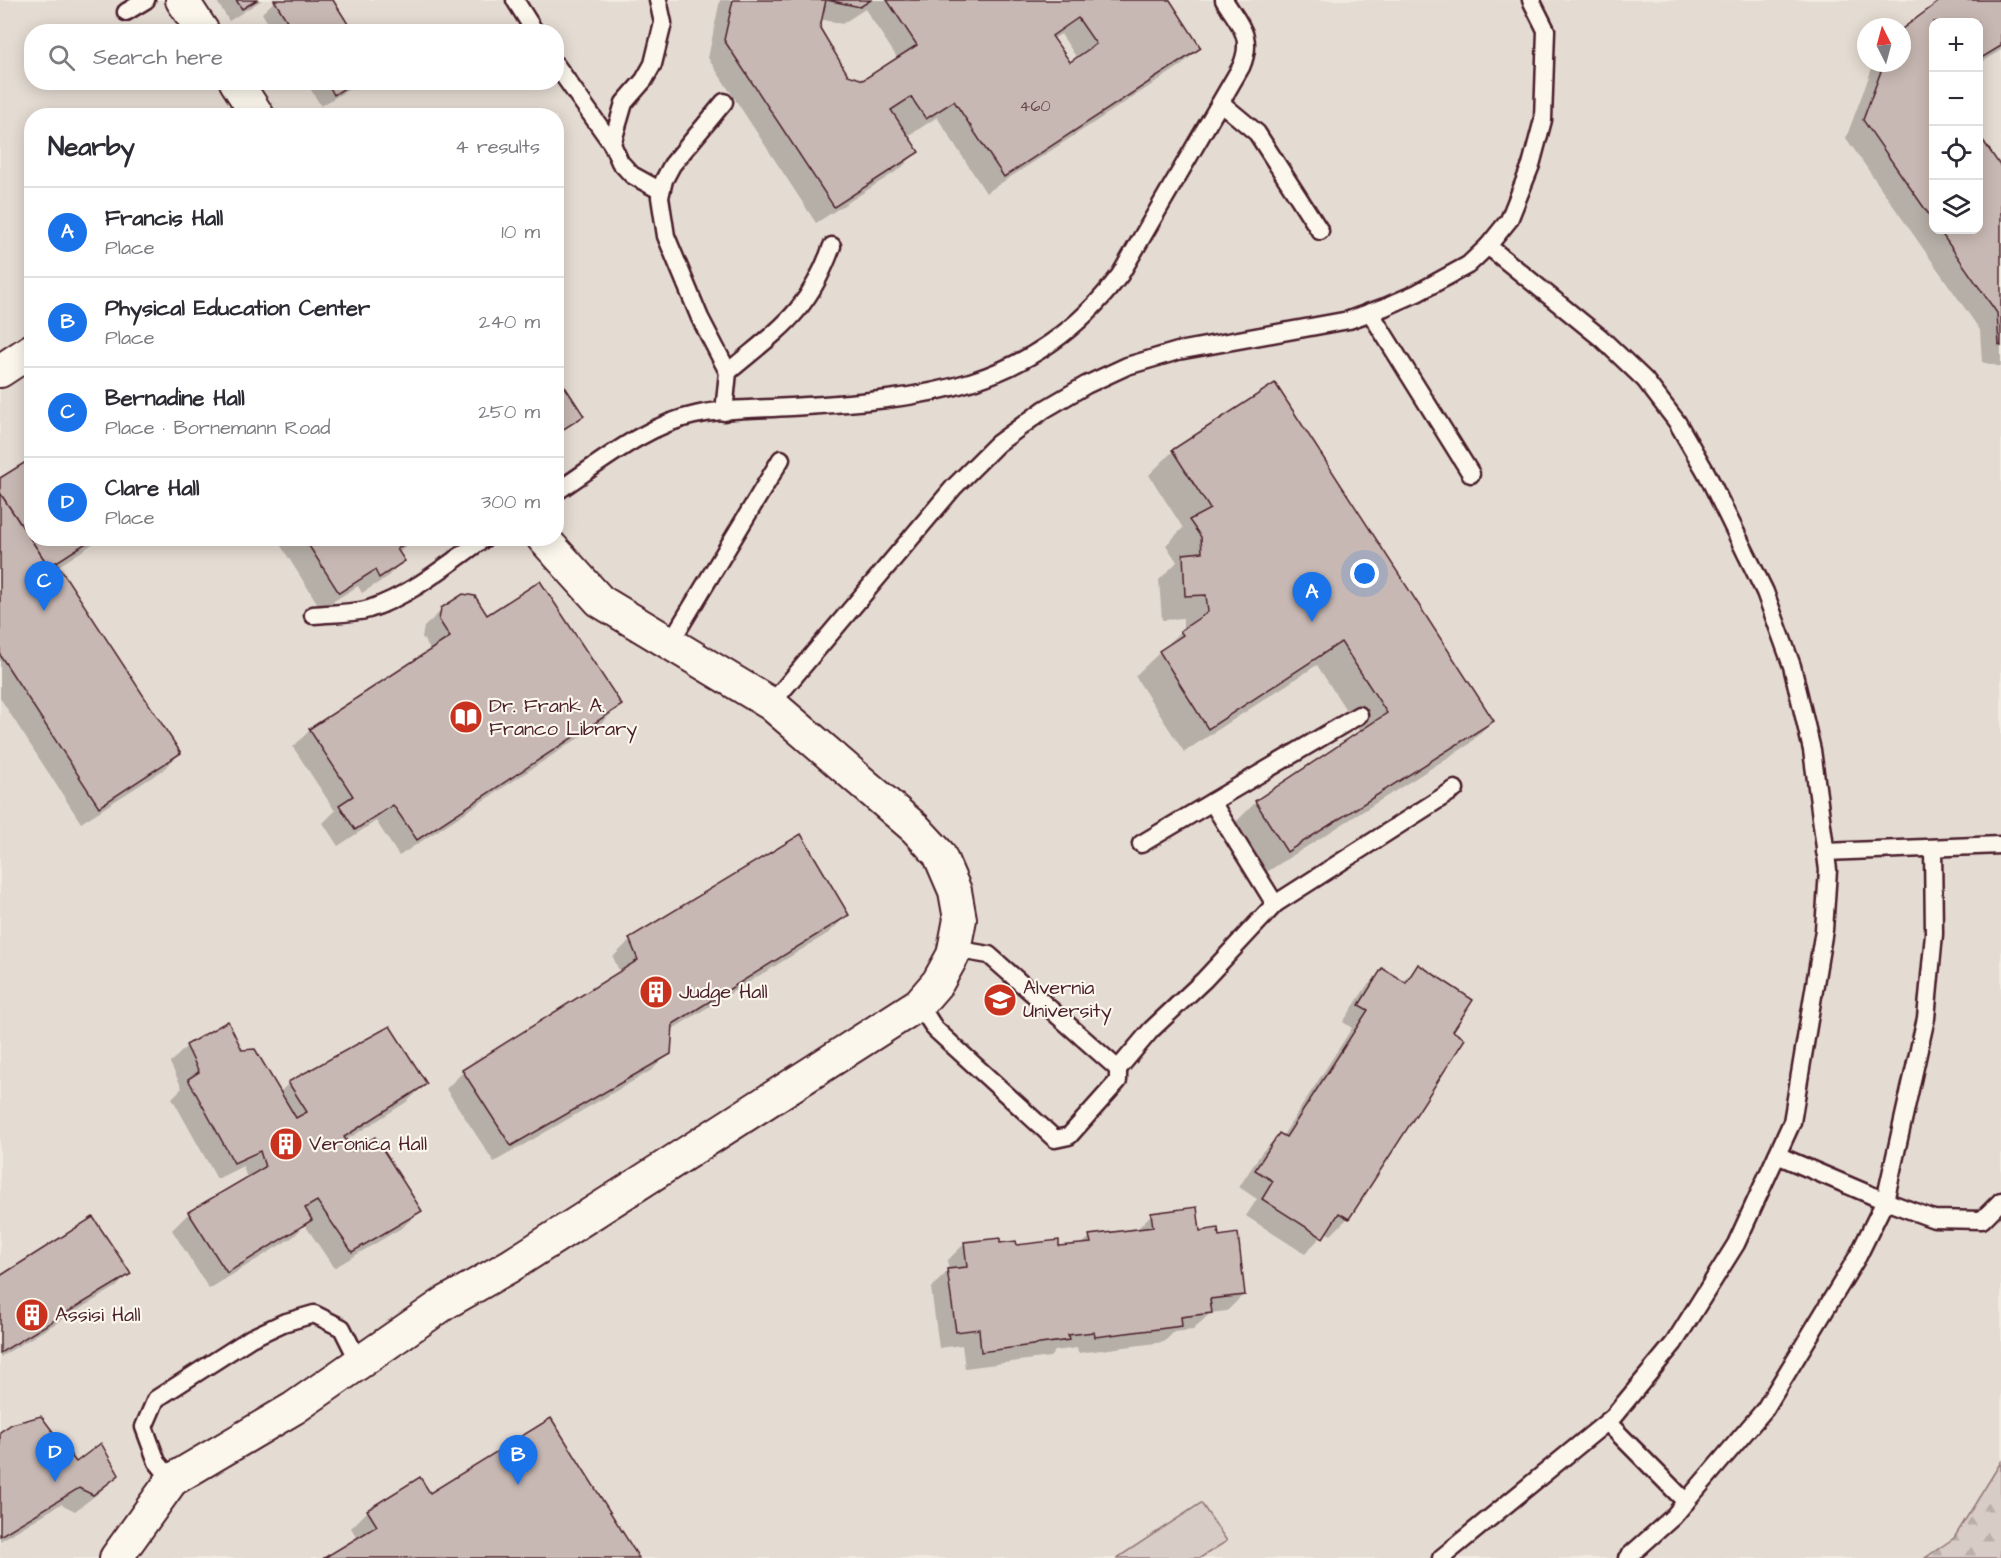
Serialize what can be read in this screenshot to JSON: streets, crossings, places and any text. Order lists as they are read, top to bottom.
{
  "places": {
    "library": ["Dr. Frank A. Franco Library"],
    "building": ["Judge Hall", "Veronica Hall", "Assisi Hall"],
    "school or university": ["Alvernia University"]
  },
  "house_numbers": ["460"],
  "north": "top",
  "page": {
    "map_buttons": ["+", "−"],
    "search": "Search here",
    "heading": ["Nearby", "4 results"],
    "list": [
      {
        "mark": "A",
        "name": "Francis Hall",
        "note": "Place",
        "value": "10 m"
      },
      {
        "mark": "B",
        "name": "Physical Education Center",
        "note": "Place",
        "value": "240 m"
      },
      {
        "mark": "C",
        "name": "Bernadine Hall",
        "note": "Place · Bornemann Road",
        "value": "250 m"
      },
      {
        "mark": "D",
        "name": "Clare Hall",
        "note": "Place",
        "value": "300 m"
      }
    ],
    "pins": [
      "C",
      "A",
      "D",
      "B"
    ]
  }
}
